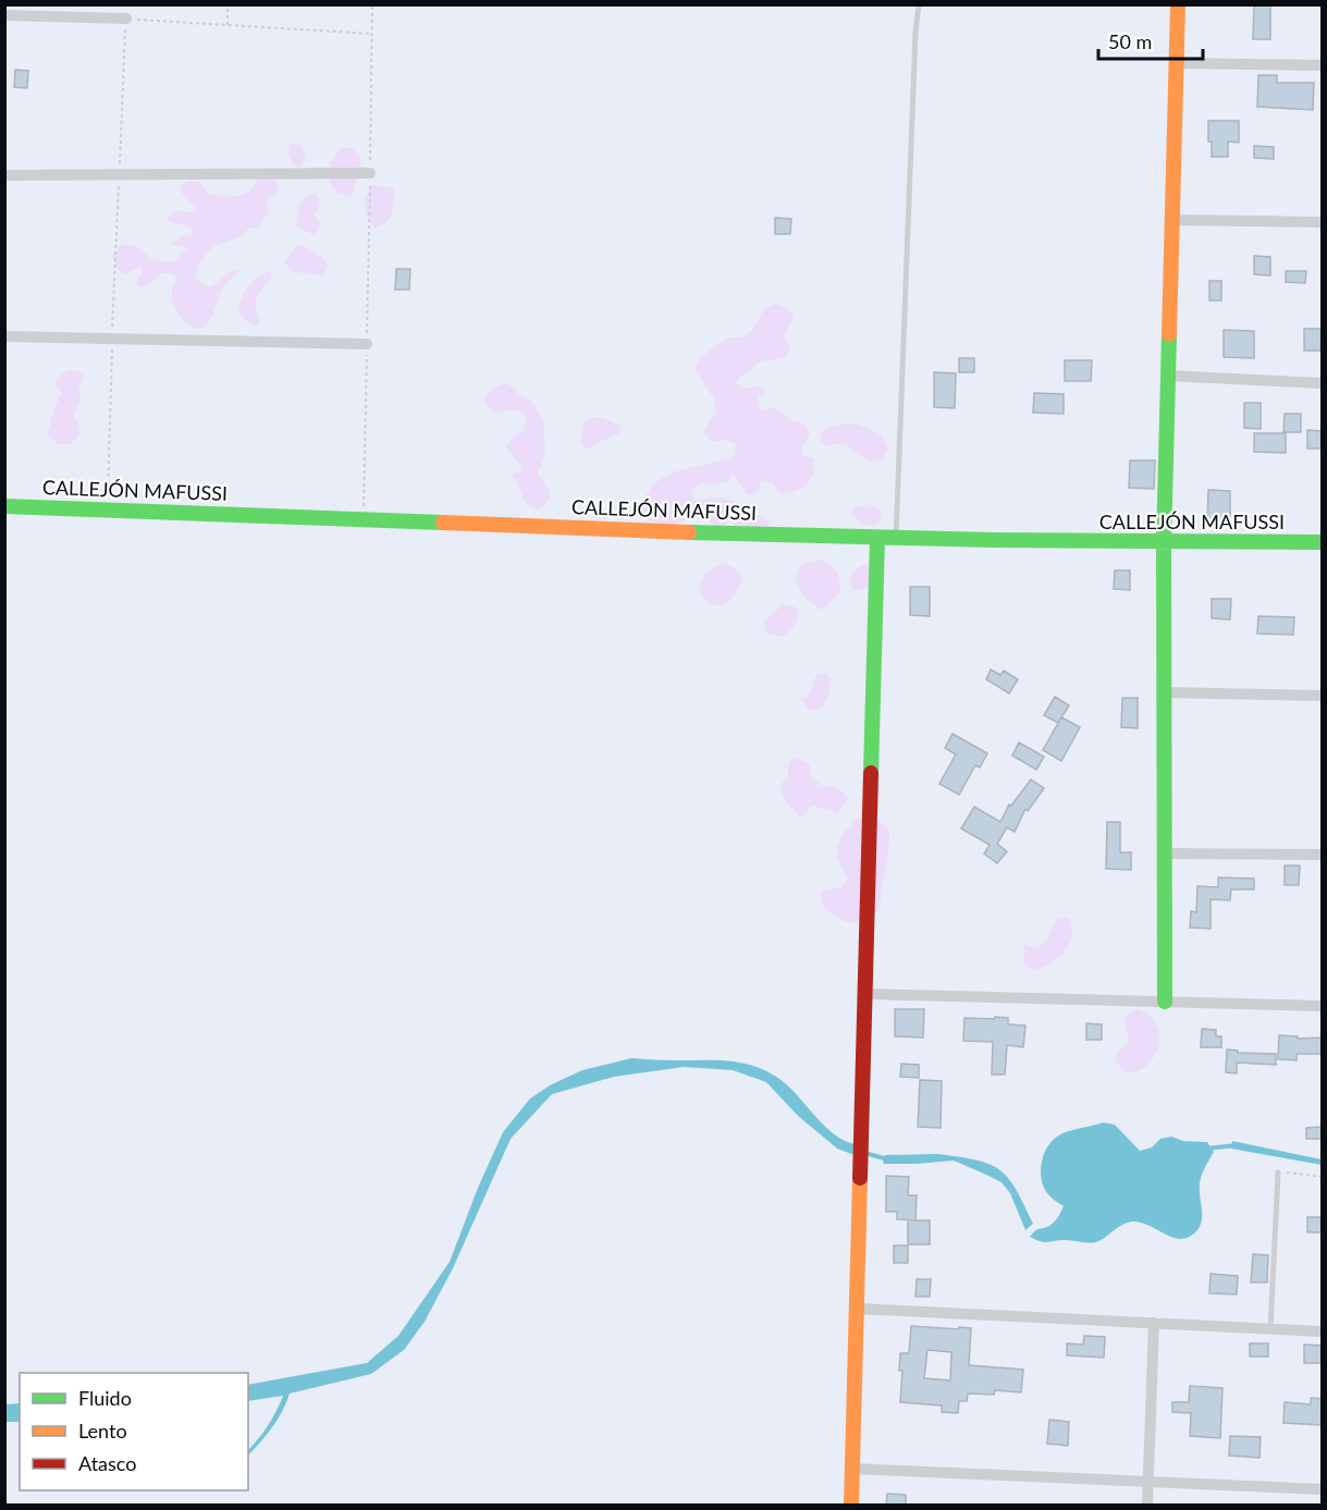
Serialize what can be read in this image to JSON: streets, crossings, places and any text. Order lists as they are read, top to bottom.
{
  "streets": {
    "street": ["CALLEJÓN MAFUSSI"]
  },
  "legend": ["Fluido", "Lento", "Atasco"],
  "scale_bar": "50 m"
}
